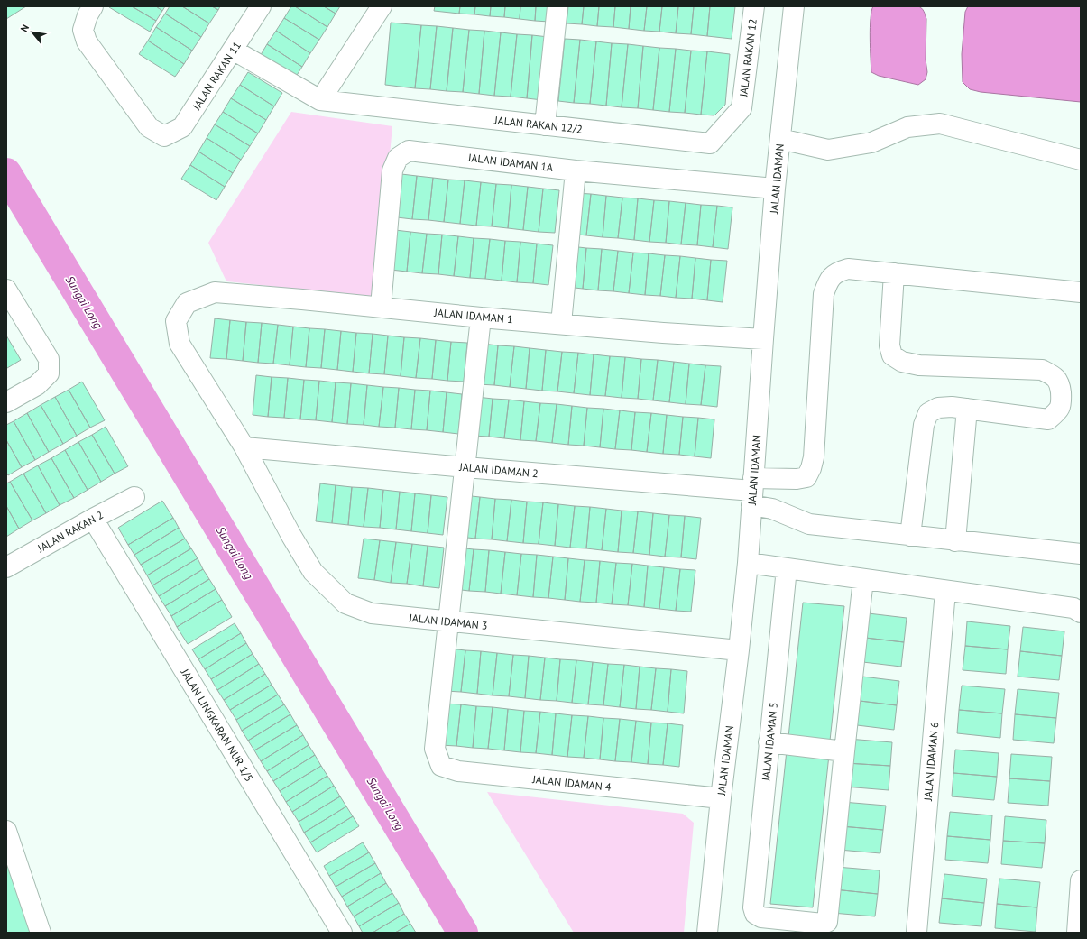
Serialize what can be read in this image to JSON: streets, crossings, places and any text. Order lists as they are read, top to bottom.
{
  "streets": {
    "street": [
      "JALAN RAKAN 12",
      "JALAN RAKAN 11",
      "JALAN RAKAN 12/2",
      "JALAN IDAMAN 1A",
      "JALAN IDAMAN",
      "JALAN IDAMAN 1",
      "JALAN IDAMAN 2",
      "JALAN RAKAN 2",
      "JALAN IDAMAN 3",
      "JALAN LINGKARAN NUR 1/5",
      "JALAN IDAMAN 5",
      "JALAN IDAMAN 6",
      "JALAN IDAMAN 4"
    ]
  },
  "crossings": [
    ["JALAN RAKAN 12", "JALAN RAKAN 12/2"],
    ["JALAN IDAMAN 1A", "JALAN IDAMAN"],
    ["JALAN IDAMAN 1A", "JALAN IDAMAN 1"],
    ["JALAN IDAMAN", "JALAN IDAMAN 1"],
    ["JALAN IDAMAN", "JALAN IDAMAN 2"],
    ["JALAN IDAMAN", "JALAN IDAMAN 3"],
    ["JALAN IDAMAN", "JALAN IDAMAN 4"],
    ["JALAN IDAMAN 1", "JALAN IDAMAN 3"],
    ["JALAN IDAMAN 2", "JALAN IDAMAN 3"],
    ["JALAN RAKAN 2", "JALAN LINGKARAN NUR 1/5"],
    ["JALAN IDAMAN 3", "JALAN IDAMAN 4"]
  ],
  "water": ["Sungai Long"],
  "north": "top left"
}
